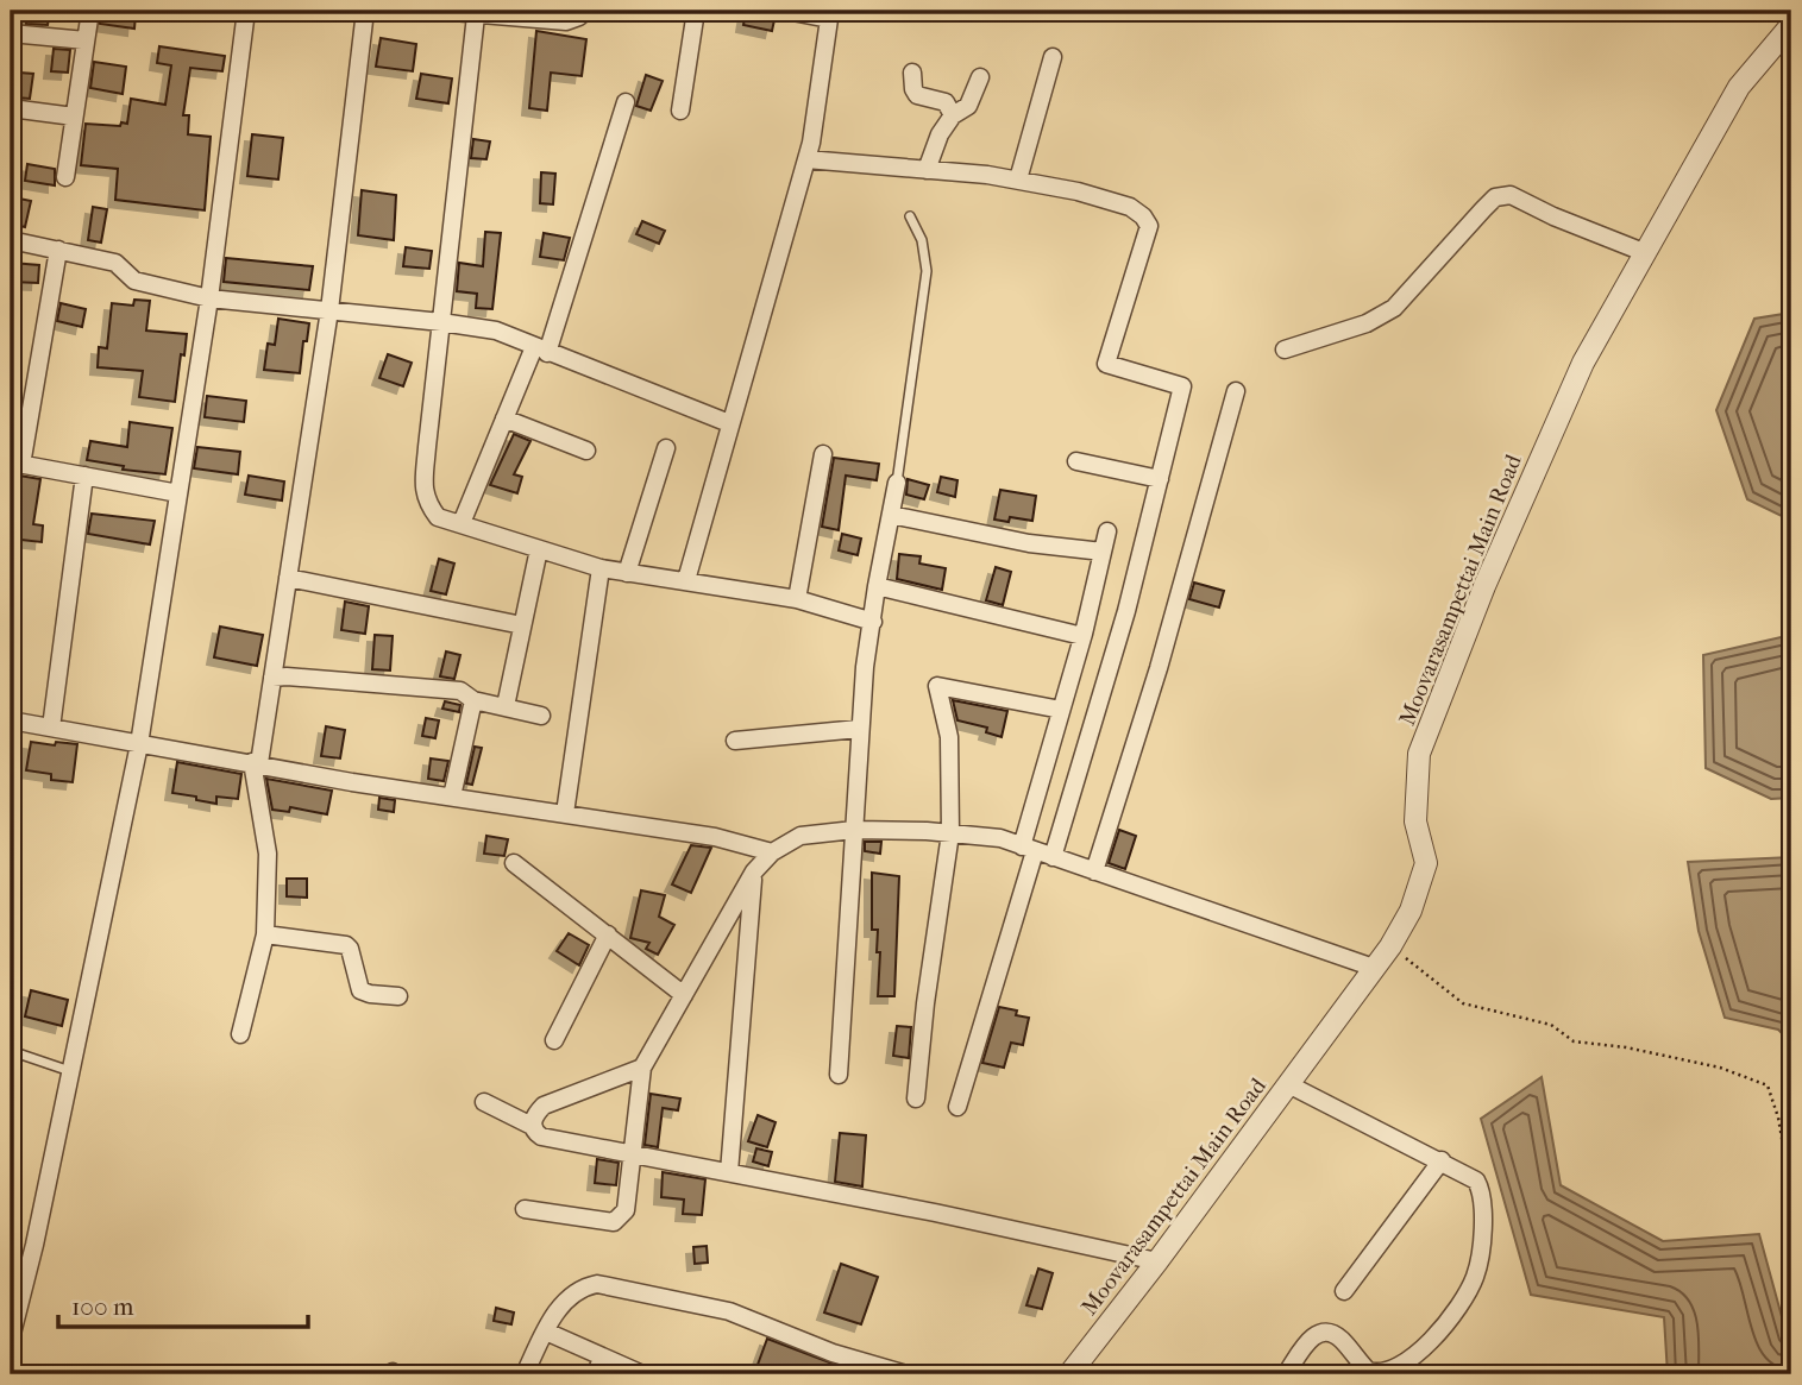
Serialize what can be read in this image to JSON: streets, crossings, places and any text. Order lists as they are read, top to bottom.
{
  "streets": {
    "street": ["Moovarasampettai Main Road"]
  },
  "scale_bar": "100 m"
}
